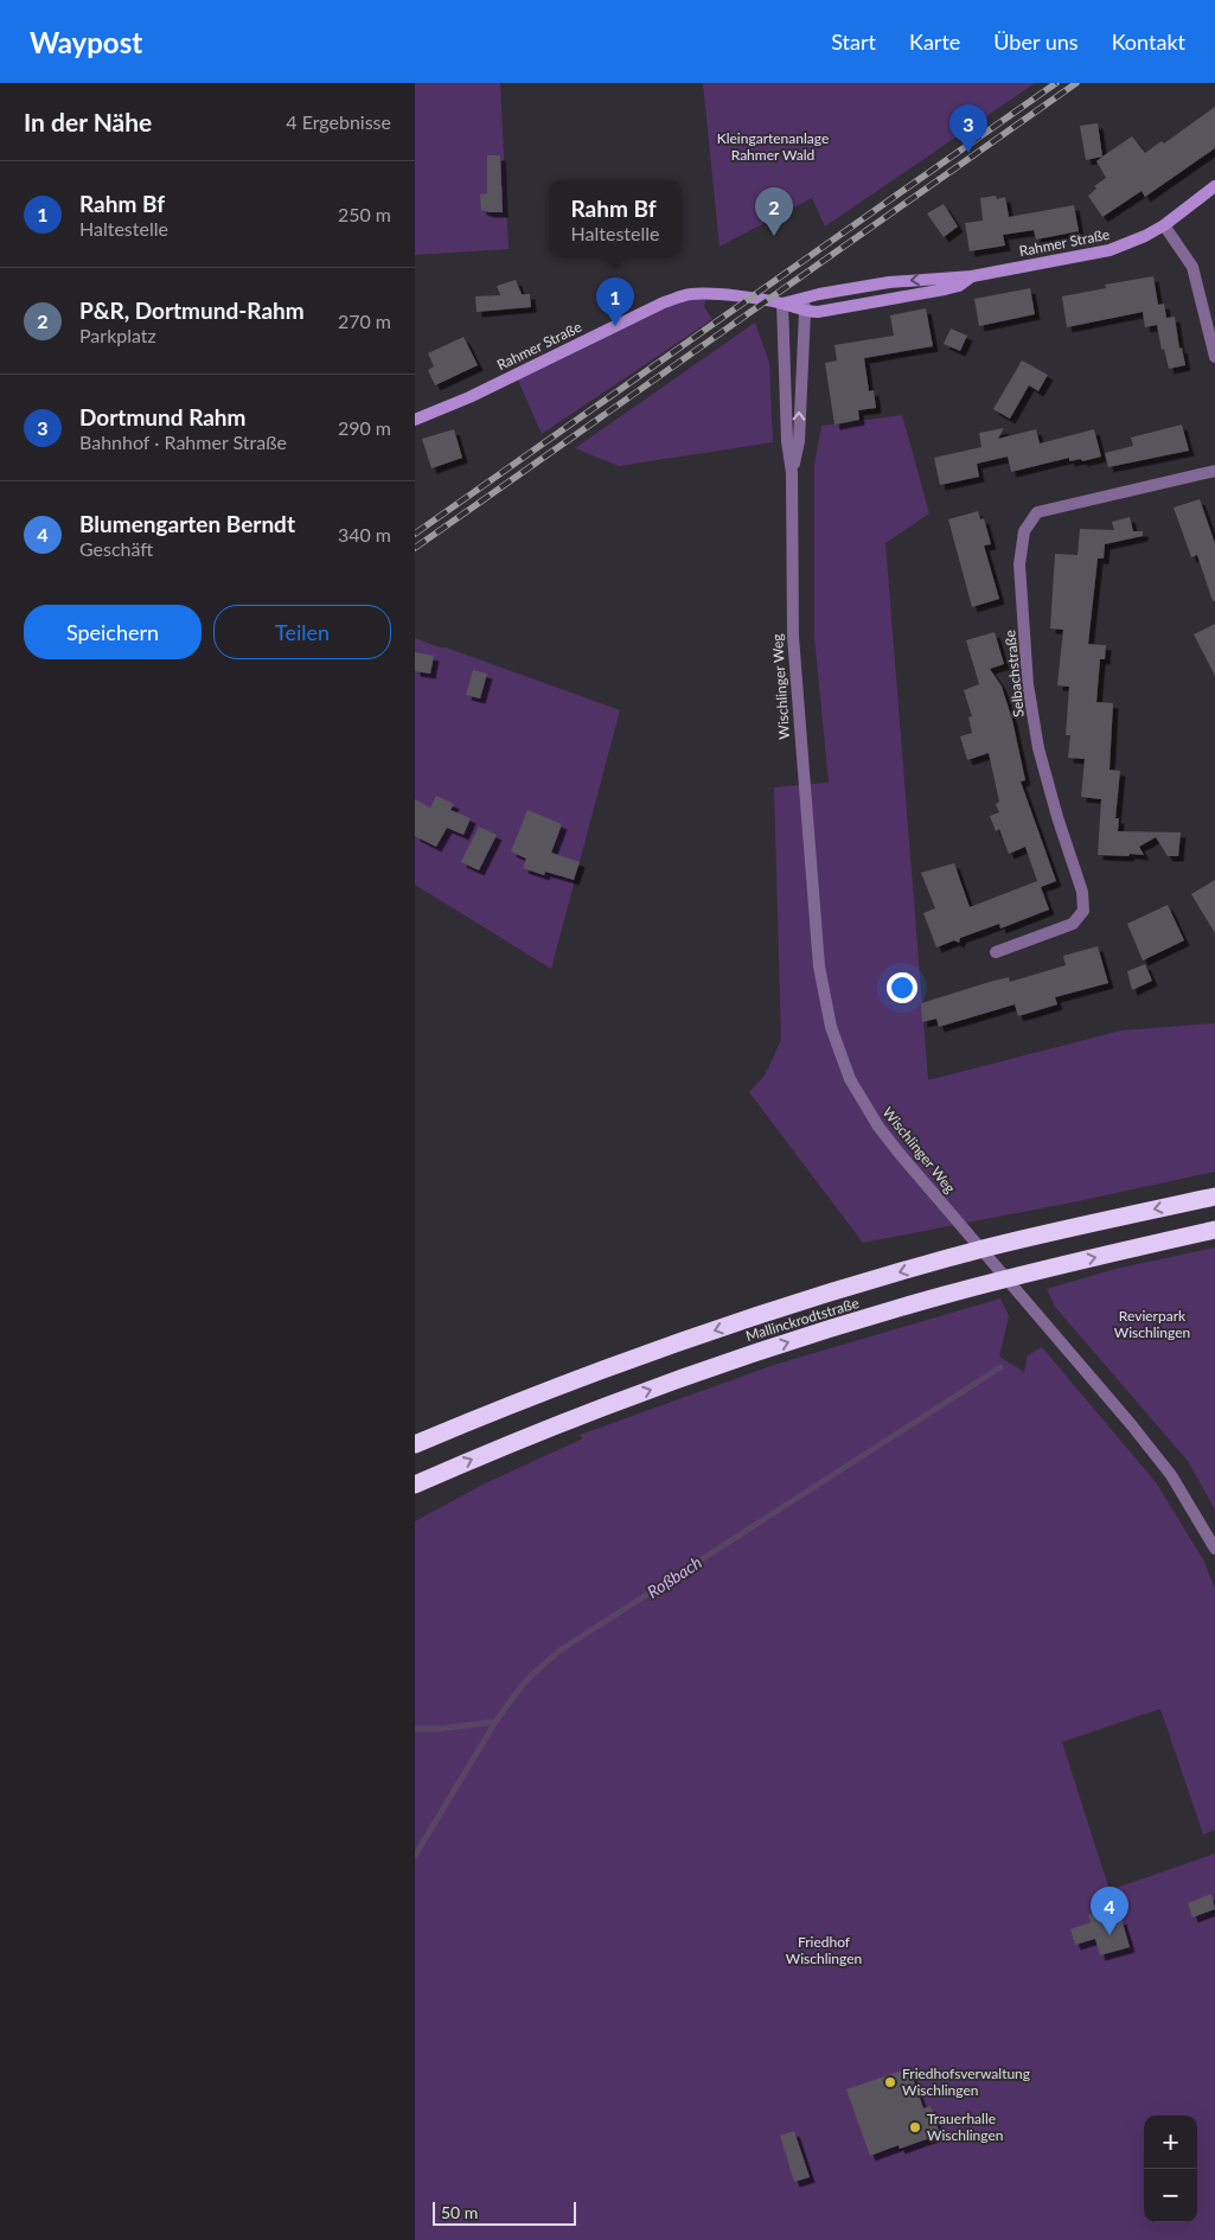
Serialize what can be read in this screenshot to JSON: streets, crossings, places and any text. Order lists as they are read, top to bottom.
{
  "streets": {
    "highway": ["Mallinckrodtstraße"],
    "main road": ["Rahmer Straße"],
    "street": ["Selbachstraße", "Wischlinger Weg"]
  },
  "crossings": [
    ["Rahmer Straße", "Wischlinger Weg"]
  ],
  "water": ["Roßbach"],
  "parks": ["Kleingartenanlage Rahmer Wald", "Revierpark Wischlingen", "Friedhof Wischlingen"],
  "places": ["Friedhofsverwaltung Wischlingen", "Trauerhalle Wischlingen"],
  "scale_bar": "50 m",
  "page": {
    "header": "Waypost",
    "nav": [
      "Start",
      "Karte",
      "Über uns",
      "Kontakt"
    ],
    "heading": ["In der Nähe", "4 Ergebnisse"],
    "pins": [
      "3",
      "2",
      "1",
      "4"
    ],
    "list": [
      {
        "mark": "1",
        "name": "Rahm Bf",
        "note": "Haltestelle",
        "value": "250 m"
      },
      {
        "mark": "2",
        "name": "P&R, Dortmund-Rahm",
        "note": "Parkplatz",
        "value": "270 m"
      },
      {
        "mark": "3",
        "name": "Dortmund Rahm",
        "note": "Bahnhof · Rahmer Straße",
        "value": "290 m"
      },
      {
        "mark": "4",
        "name": "Blumengarten Berndt",
        "note": "Geschäft",
        "value": "340 m"
      }
    ],
    "popup": ["Rahm Bf", "Haltestelle"],
    "buttons": ["Speichern", "Teilen"],
    "map_buttons": ["+", "−"],
    "scale": "50 m"
  }
}
